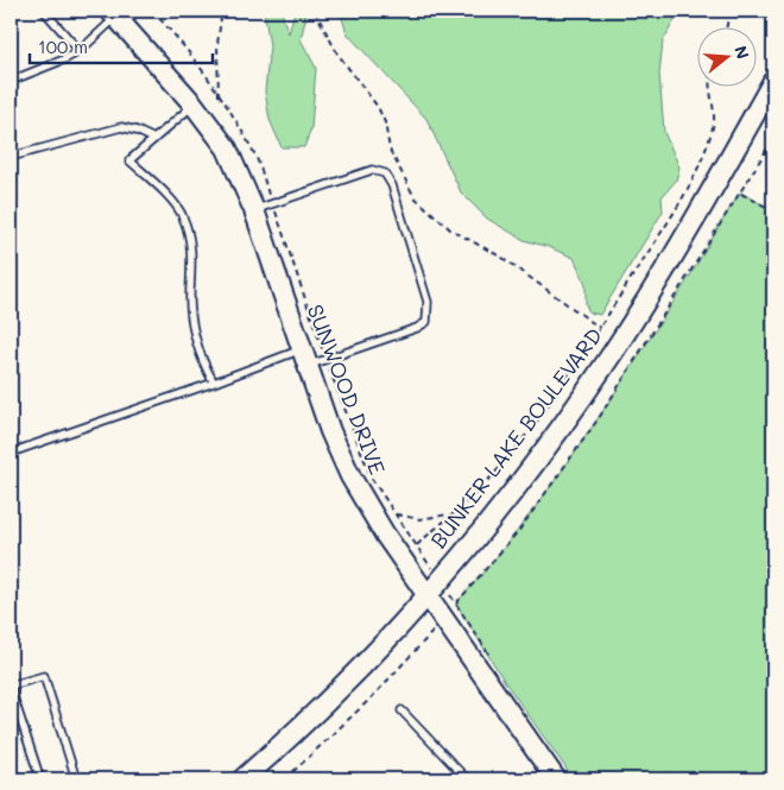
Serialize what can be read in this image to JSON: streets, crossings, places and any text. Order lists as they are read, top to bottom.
{
  "streets": {
    "main road": ["SUNWOOD DRIVE", "BUNKER LAKE BOULEVARD"]
  },
  "crossings": [
    ["SUNWOOD DRIVE", "BUNKER LAKE BOULEVARD"]
  ],
  "scale_bar": "100 m",
  "north": "right"
}
